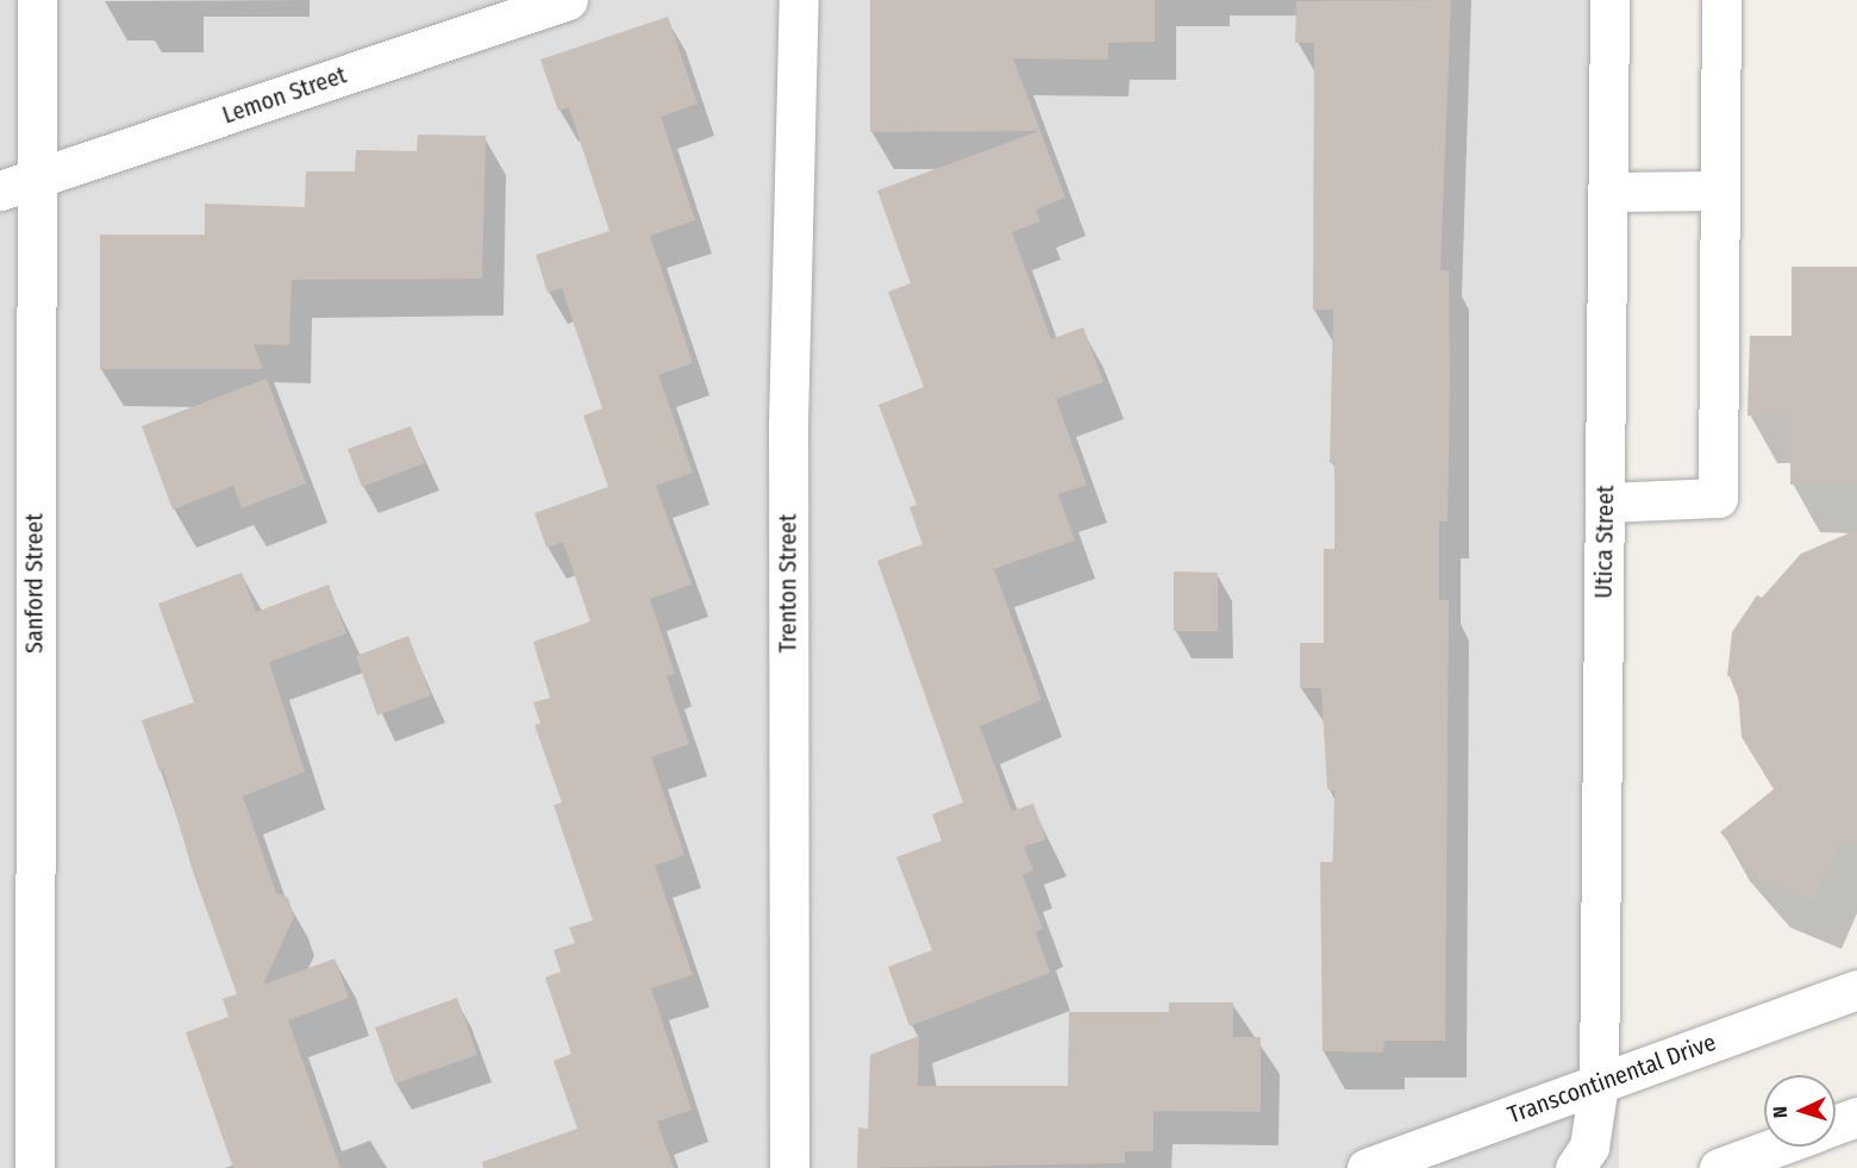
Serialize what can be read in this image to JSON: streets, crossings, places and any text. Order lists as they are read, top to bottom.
{
  "streets": {
    "street": [
      "Lemon Street",
      "Utica Street",
      "Sanford Street",
      "Trenton Street",
      "Transcontinental Drive"
    ]
  },
  "crossings": [
    ["Lemon Street", "Sanford Street"],
    ["Utica Street", "Transcontinental Drive"]
  ],
  "north": "left"
}
